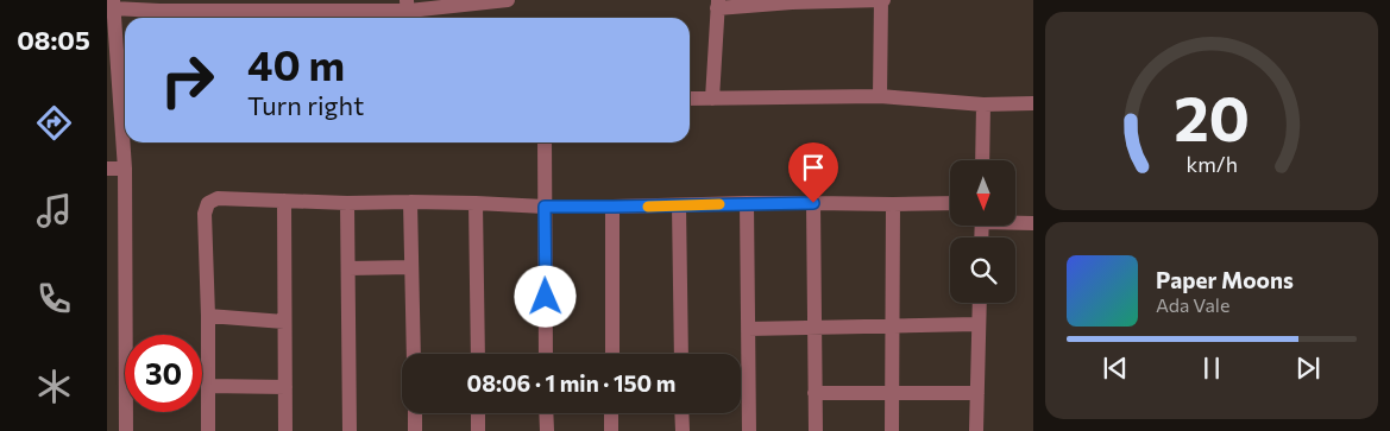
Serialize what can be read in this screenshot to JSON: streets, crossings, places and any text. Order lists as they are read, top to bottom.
{
  "north": "bottom",
  "page": {
    "tabs": "08:05",
    "turn": ["40 m", "Turn right"],
    "song": ["Paper Moons", "Ada Vale"],
    "limit": "30",
    "trip": "08:06 · 1 min · 150 m",
    "gauge": ["20", "km/h"]
  }
}
